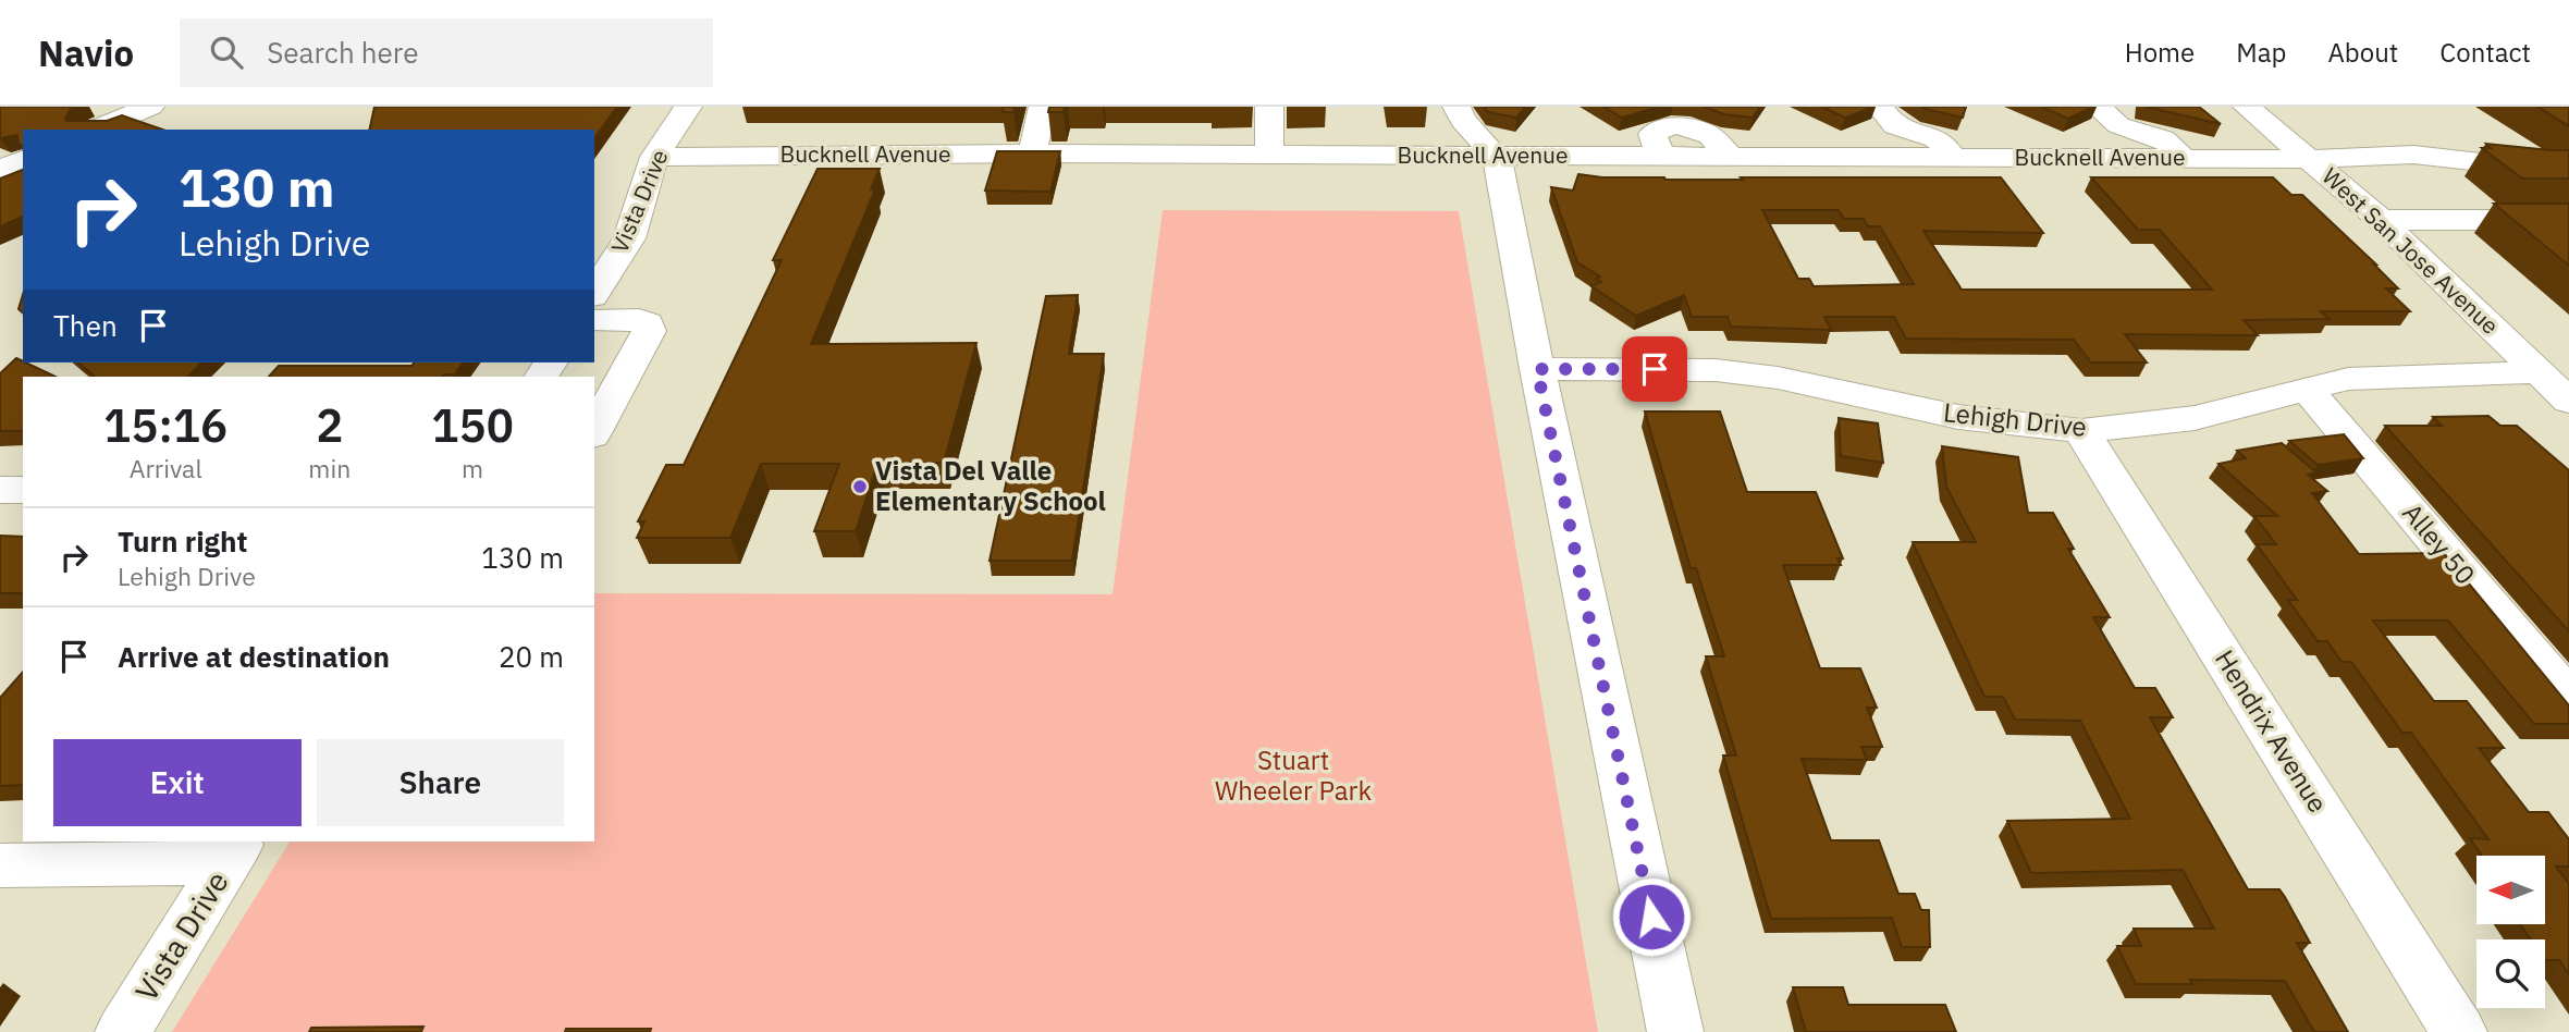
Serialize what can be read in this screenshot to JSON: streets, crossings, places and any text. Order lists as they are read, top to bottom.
{
  "streets": {
    "street": [
      "Bucknell Avenue",
      "Vista Drive",
      "West San Jose Avenue",
      "Lehigh Drive",
      "Alley 50",
      "Hendrix Avenue"
    ]
  },
  "crossings": [
    ["Bucknell Avenue", "Vista Drive"],
    ["Bucknell Avenue", "West San Jose Avenue"],
    ["West San Jose Avenue", "Lehigh Drive"],
    ["Lehigh Drive", "Alley 50"],
    ["Lehigh Drive", "Hendrix Avenue"]
  ],
  "parks": ["Stuart Wheeler Park"],
  "places": ["Vista Del Valle Elementary School"],
  "north": "left",
  "page": {
    "header": "Navio",
    "search": "Search here",
    "nav": [
      "Home",
      "Map",
      "About",
      "Contact"
    ],
    "turn": ["130 m", "Lehigh Drive"],
    "then": "Then",
    "eta": [
      "15:16",
      "Arrival",
      "2",
      "min",
      "150",
      "m"
    ],
    "list": [
      {
        "name": "Turn right",
        "note": "Lehigh Drive",
        "value": "130 m"
      },
      {
        "name": "Arrive at destination",
        "value": "20 m"
      }
    ],
    "buttons": ["Exit", "Share"]
  }
}
